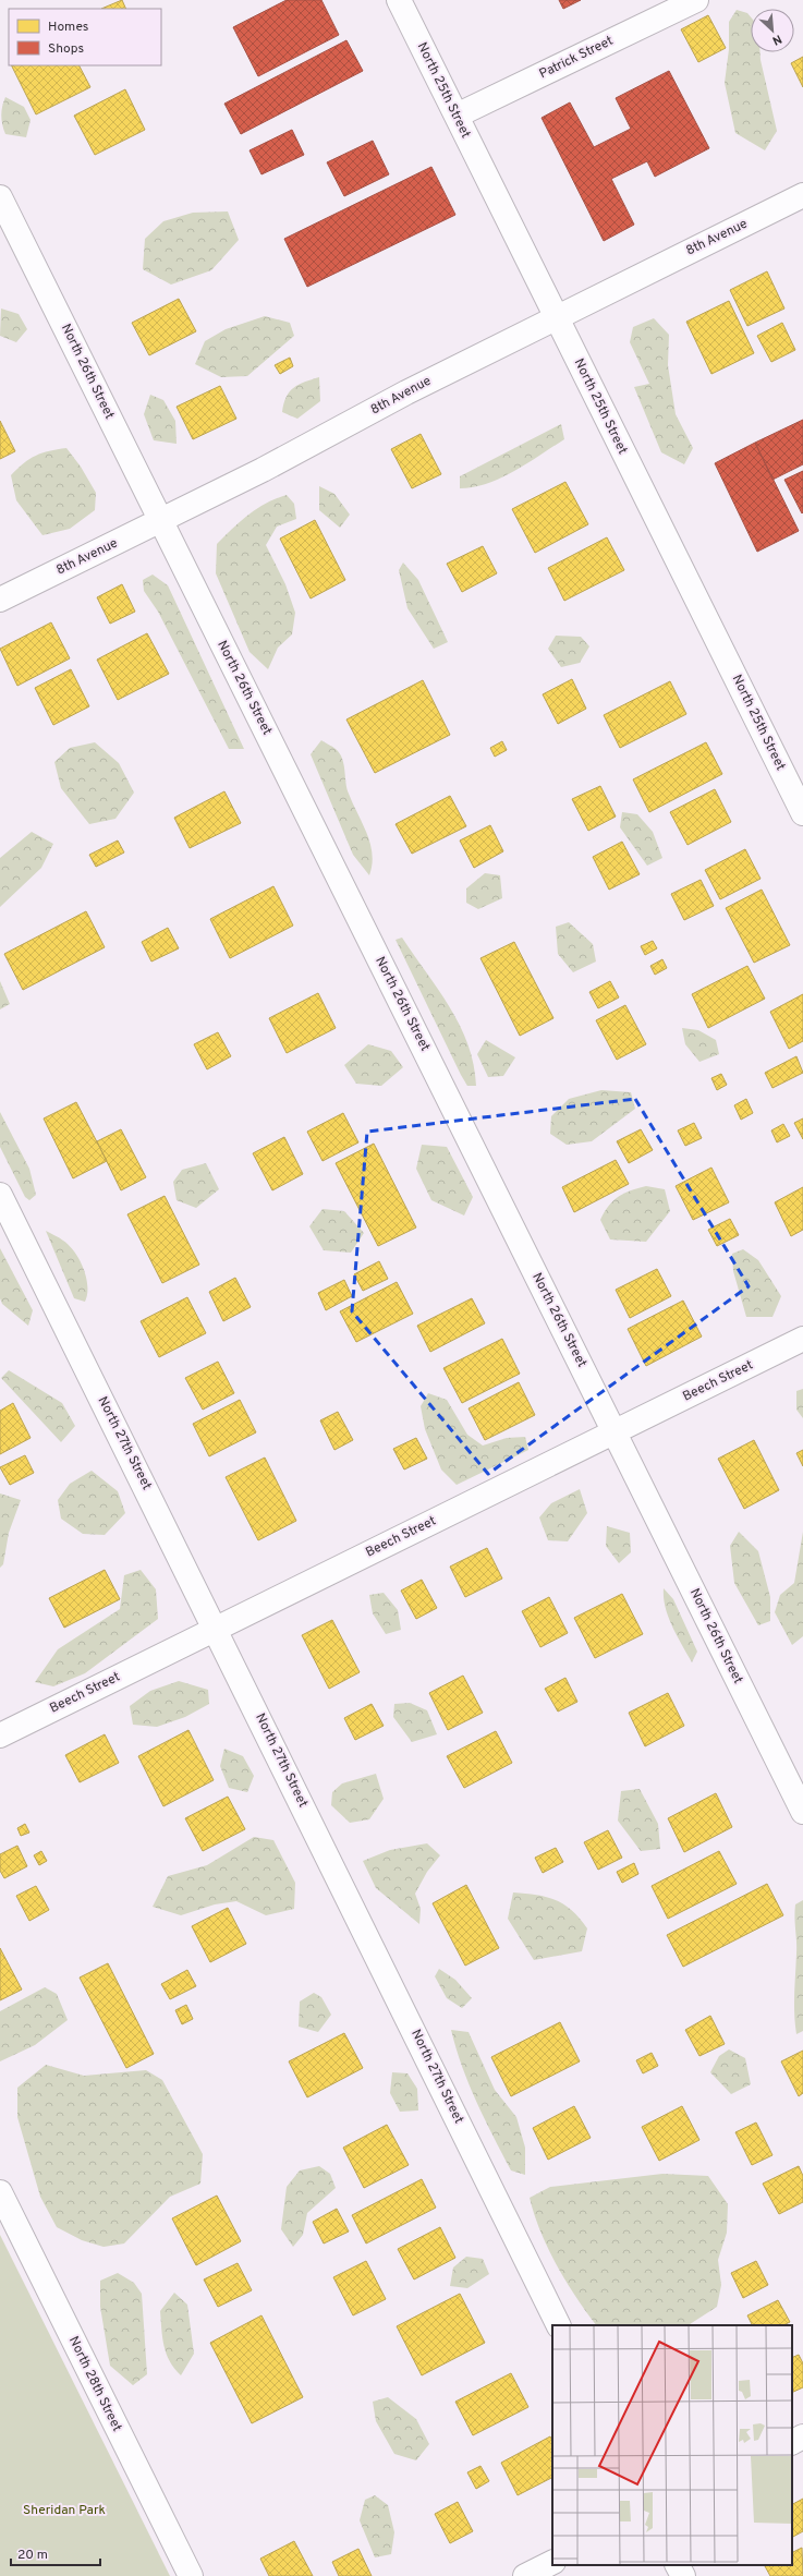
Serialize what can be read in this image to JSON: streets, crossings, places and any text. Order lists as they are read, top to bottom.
{
  "streets": {
    "street": [
      "Patrick Street",
      "North 25th Street",
      "8th Avenue",
      "North 26th Street",
      "Beech Street",
      "North 27th Street",
      "North 28th Street"
    ]
  },
  "crossings": [
    ["Patrick Street", "North 25th Street"],
    ["North 25th Street", "8th Avenue"],
    ["8th Avenue", "North 26th Street"],
    ["North 26th Street", "Beech Street"],
    ["Beech Street", "North 27th Street"]
  ],
  "parks": ["Sheridan Park"],
  "legend": ["Homes", "Shops"],
  "scale_bar": "20 m",
  "north": "bottom right"
}
